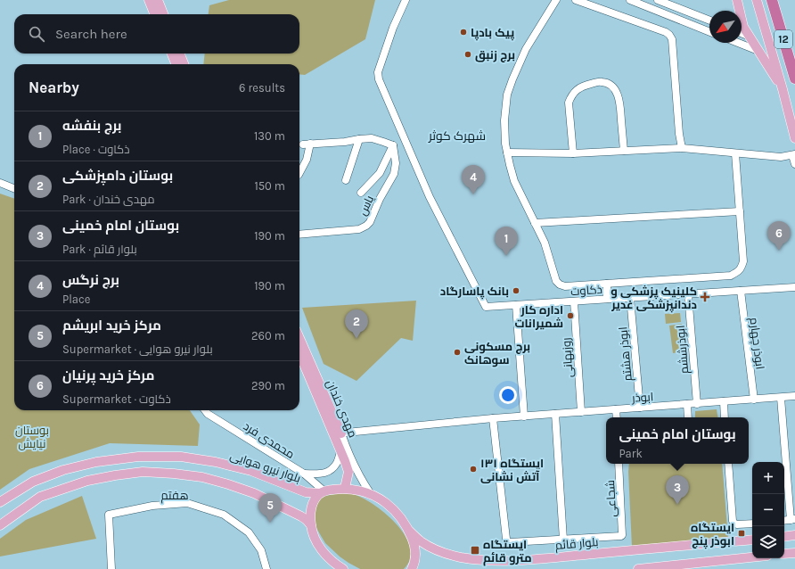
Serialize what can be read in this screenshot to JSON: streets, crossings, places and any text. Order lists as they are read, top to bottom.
{
  "streets": {
    "highway": ["12"],
    "main road": ["مهدی خندان", "بلوار نیرو هوایی", "بلوار قائم"],
    "street": [
      "یاس",
      "ذکاوت",
      "ابوذر چهارم",
      "ابوذرششم",
      "ابوذر هشتم",
      "روزبهانی",
      "ابوذر",
      "محمدی فرد",
      "هفتم",
      "شجاعی"
    ]
  },
  "crossings": [
    ["ذکاوت", "ابوذر چهارم"],
    ["ذکاوت", "ابوذرششم"],
    ["ذکاوت", "ابوذر هشتم"],
    ["ذکاوت", "روزبهانی"],
    ["ابوذر چهارم", "ابوذر"],
    ["ابوذرششم", "ابوذر"],
    ["ابوذر هشتم", "ابوذر"],
    ["روزبهانی", "ابوذر"],
    ["ابوذر", "مهدی خندان"],
    ["مهدی خندان", "بلوار نیرو هوایی"],
    ["محمدی فرد", "بلوار نیرو هوایی"],
    ["بلوار نیرو هوایی", "بلوار قائم"]
  ],
  "districts": ["شهرک کوثر"],
  "parks": ["بوستان نیایش"],
  "places": {
    "other": [
      "پیک بادپا",
      "برج زنبق",
      "بانک پاسارگاد",
      "اداره کار شمیرانات",
      "برج مسکونی سوهانک",
      "ایستگاه ۱۳۱ آتش نشانی"
    ],
    "health": ["کلینیک پزشکی و دندانپزشکی غدیر"],
    "transit": ["ایستگاه ابوذر پنج", "ایستگاه مترو قائم"]
  },
  "north": "bottom left",
  "page": {
    "search": "Search here",
    "heading": ["Nearby", "6 results"],
    "list": [
      {
        "mark": "1",
        "name": "برج بنفشه",
        "note": "Place · ذکاوت",
        "value": "130 m"
      },
      {
        "mark": "2",
        "name": "بوستان دامپزشکی",
        "note": "Park · مهدی خندان",
        "value": "150 m"
      },
      {
        "mark": "3",
        "name": "بوستان امام خمینی",
        "note": "Park · بلوار قائم",
        "value": "190 m"
      },
      {
        "mark": "4",
        "name": "برج نرگس",
        "note": "Place",
        "value": "190 m"
      },
      {
        "mark": "5",
        "name": "مرکز خرید ابریشم",
        "note": "Supermarket · بلوار نیرو هوایی",
        "value": "260 m"
      },
      {
        "mark": "6",
        "name": "مرکز خرید پرنیان",
        "note": "Supermarket · ذکاوت",
        "value": "290 m"
      }
    ],
    "pins": [
      "4",
      "6",
      "1",
      "2",
      "3",
      "5"
    ],
    "popup": ["بوستان امام خمینی", "Park"],
    "map_buttons": ["+", "−"]
  }
}
